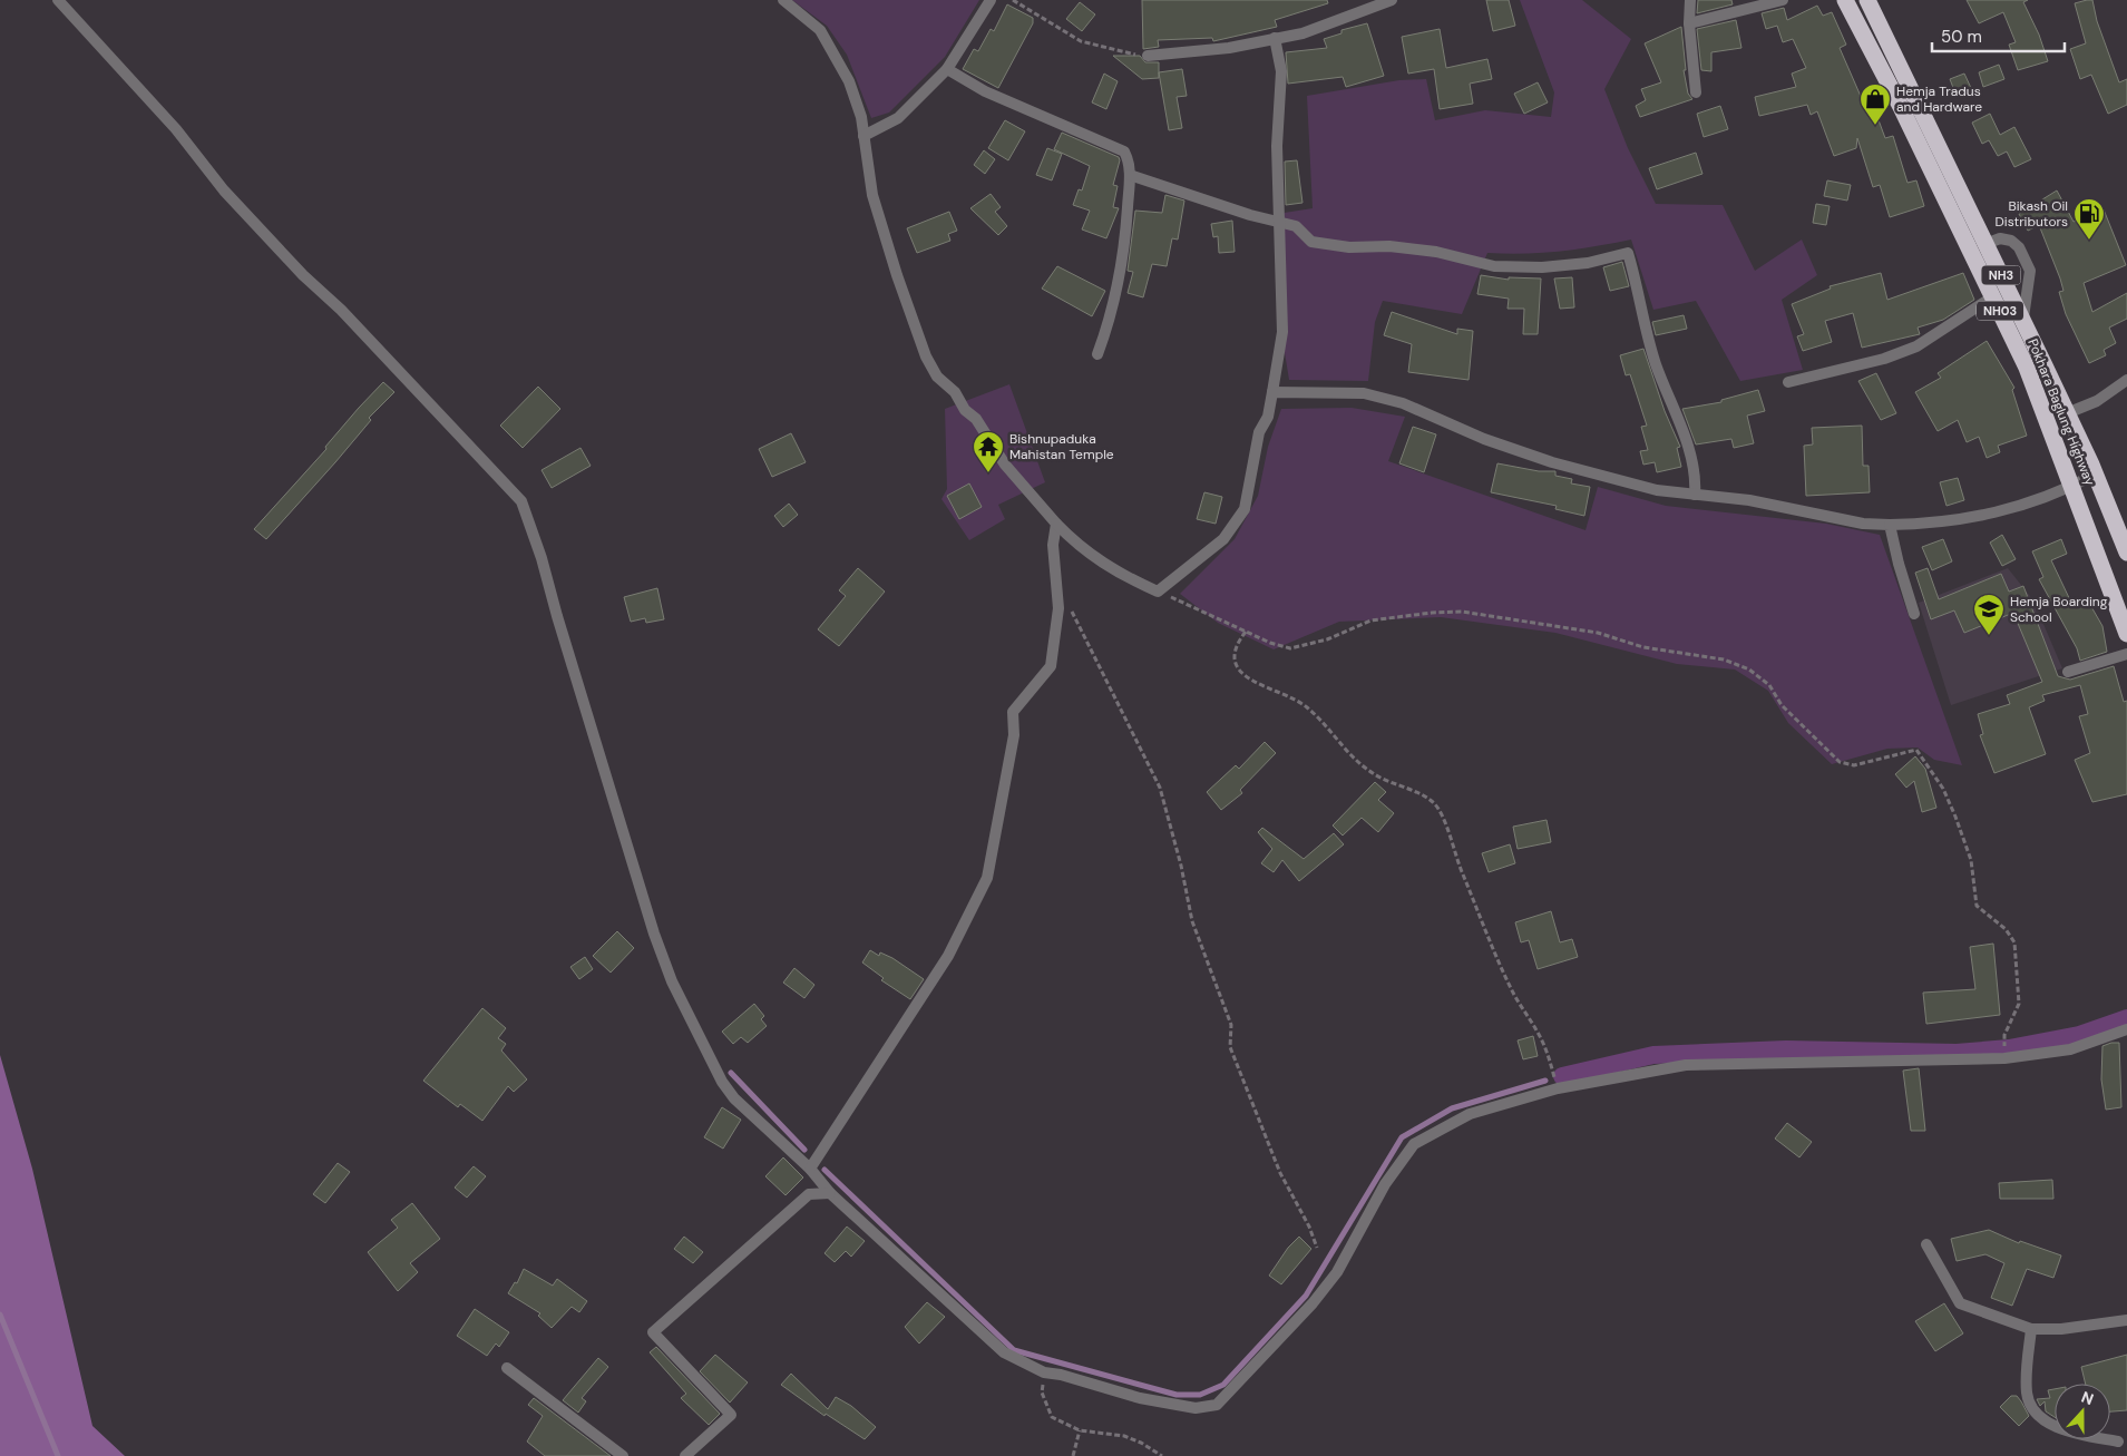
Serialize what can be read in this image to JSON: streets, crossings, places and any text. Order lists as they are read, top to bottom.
{
  "streets": {
    "highway": ["NH3", "NH03", "Pokhara Baglung Highway"]
  },
  "places": {
    "shop": ["Hemja Tradus and Hardware"],
    "fuel station": ["Bikash Oil Distributors"],
    "temple": ["Bishnupaduka Mahistan Temple"],
    "school or university": ["Hemja Boarding School"]
  },
  "scale_bar": "50 m",
  "north": "top"
}
